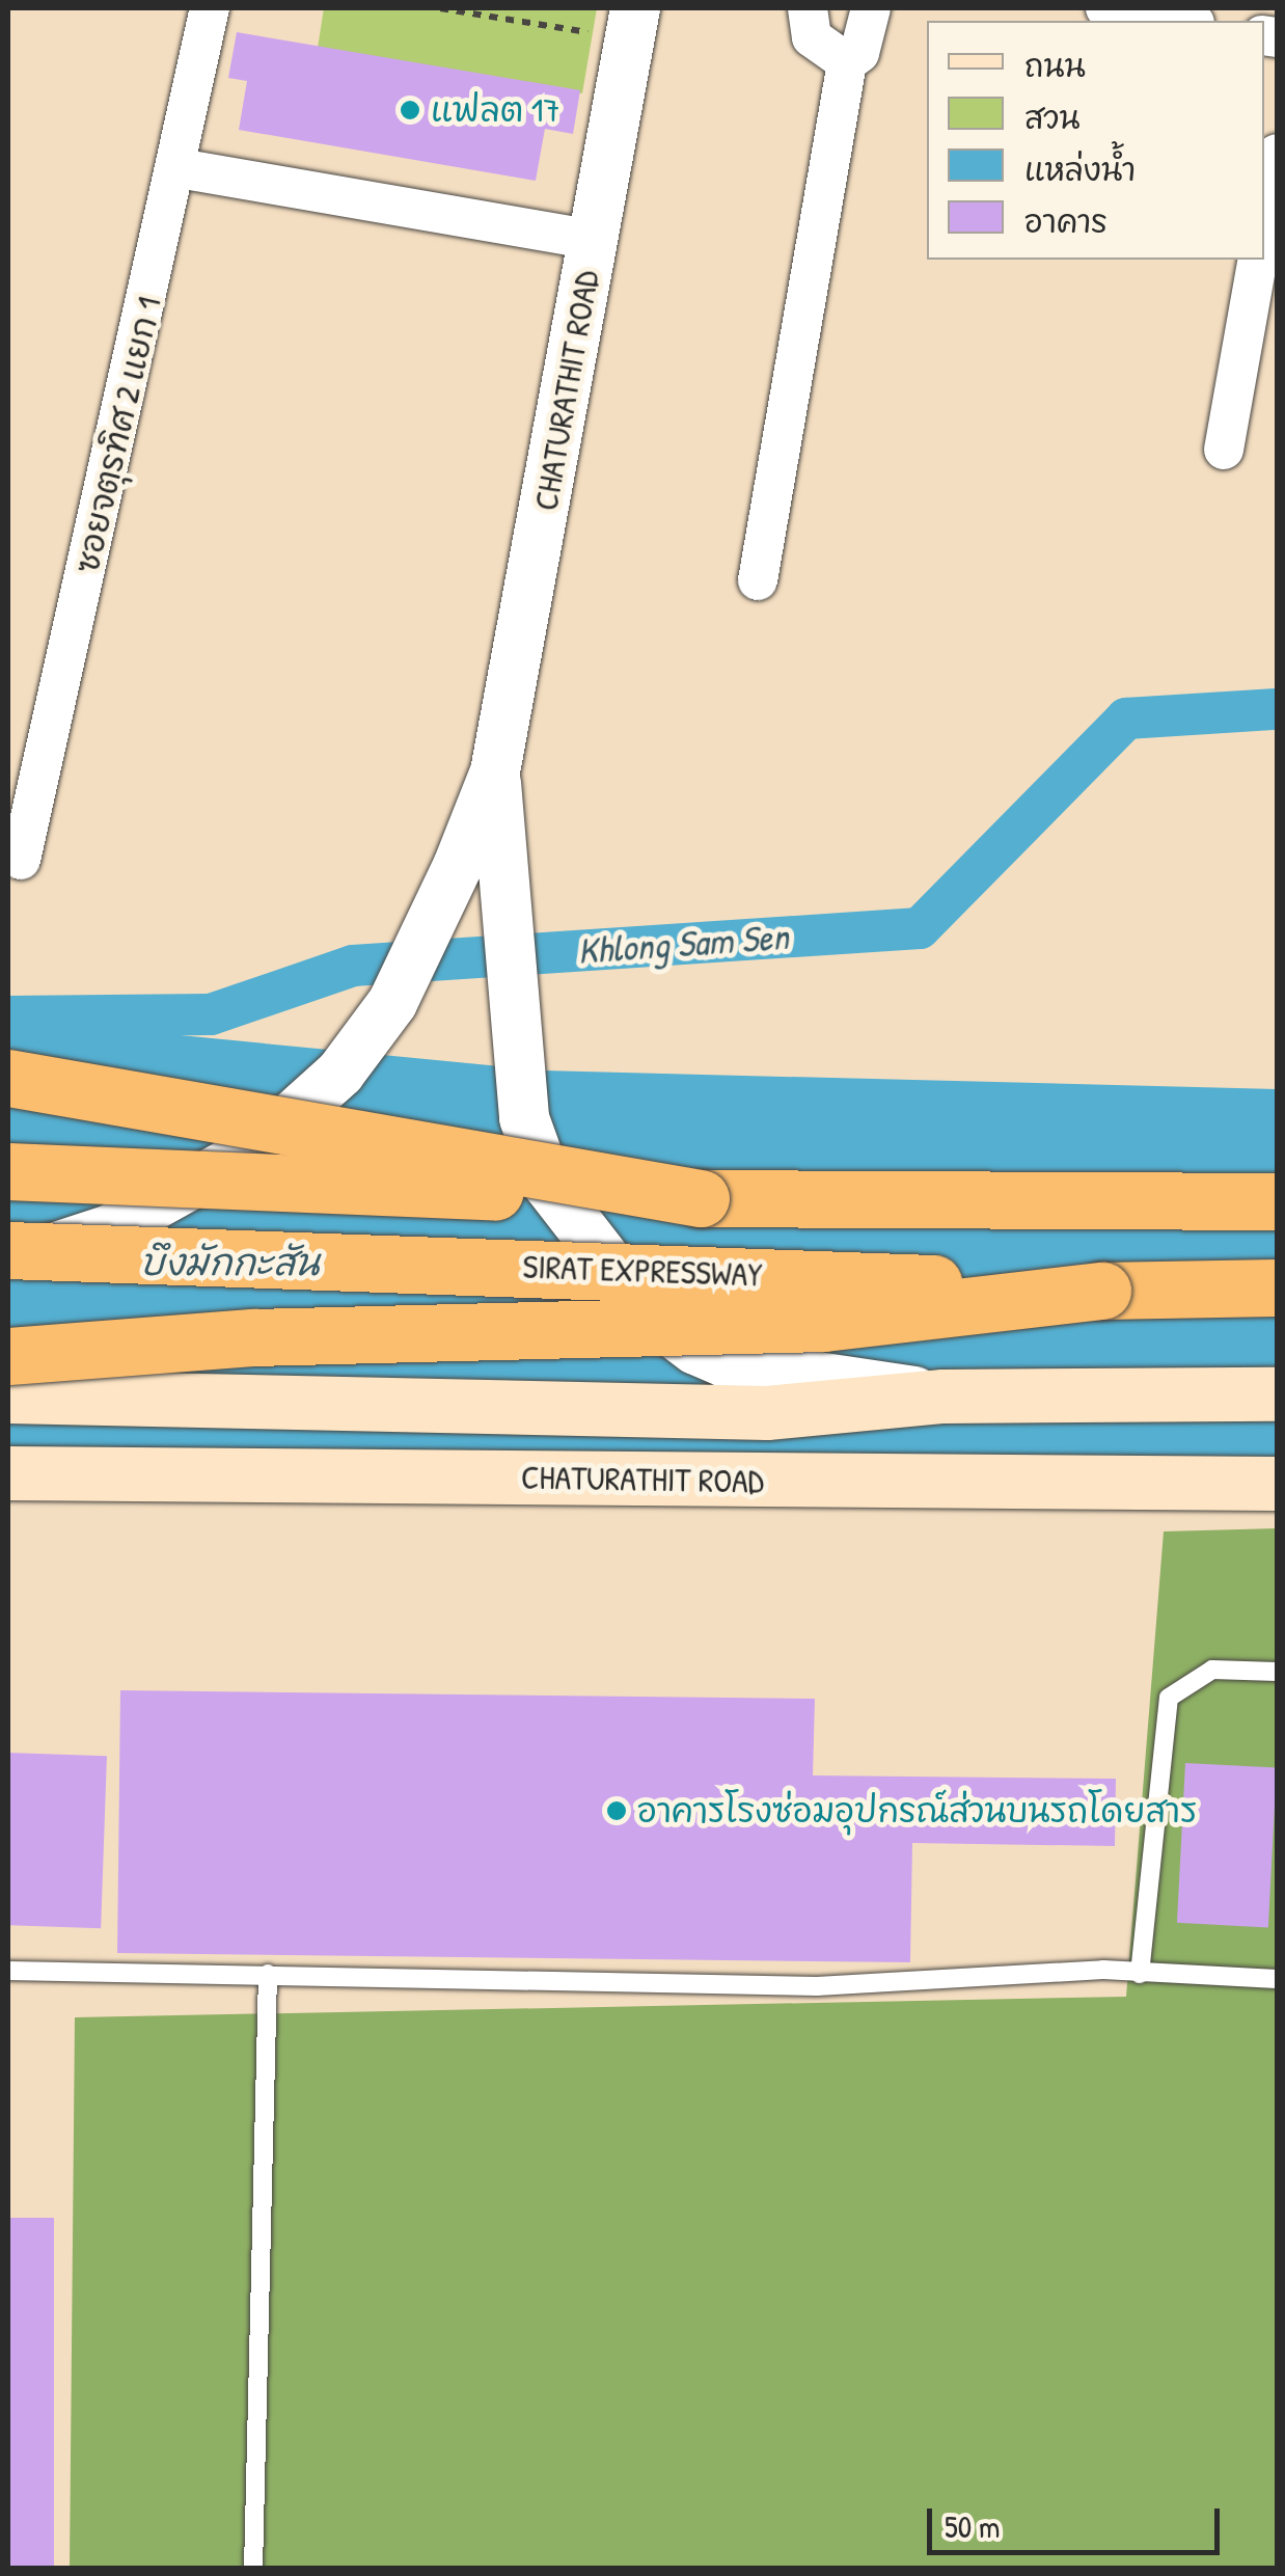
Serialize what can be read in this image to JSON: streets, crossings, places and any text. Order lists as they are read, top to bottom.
{
  "streets": {
    "highway": ["SIRAT EXPRESSWAY"],
    "main road": ["CHATURATHIT ROAD"],
    "street": ["ซอยจตุรทิศ 2 แยก 1"]
  },
  "crossings": [
    ["CHATURATHIT ROAD", "SIRAT EXPRESSWAY"]
  ],
  "water": ["Khlong Sam Sen", "บึงมักกะสัน"],
  "places": ["แฟลต 17", "อาคารโรงซ่อมอุปกรณ์ส่วนบนรถโดยสาร"],
  "legend": [
    "ถนน",
    "สวน",
    "แหล่งน้ำ",
    "อาคาร"
  ],
  "scale_bar": "50 m"
}
